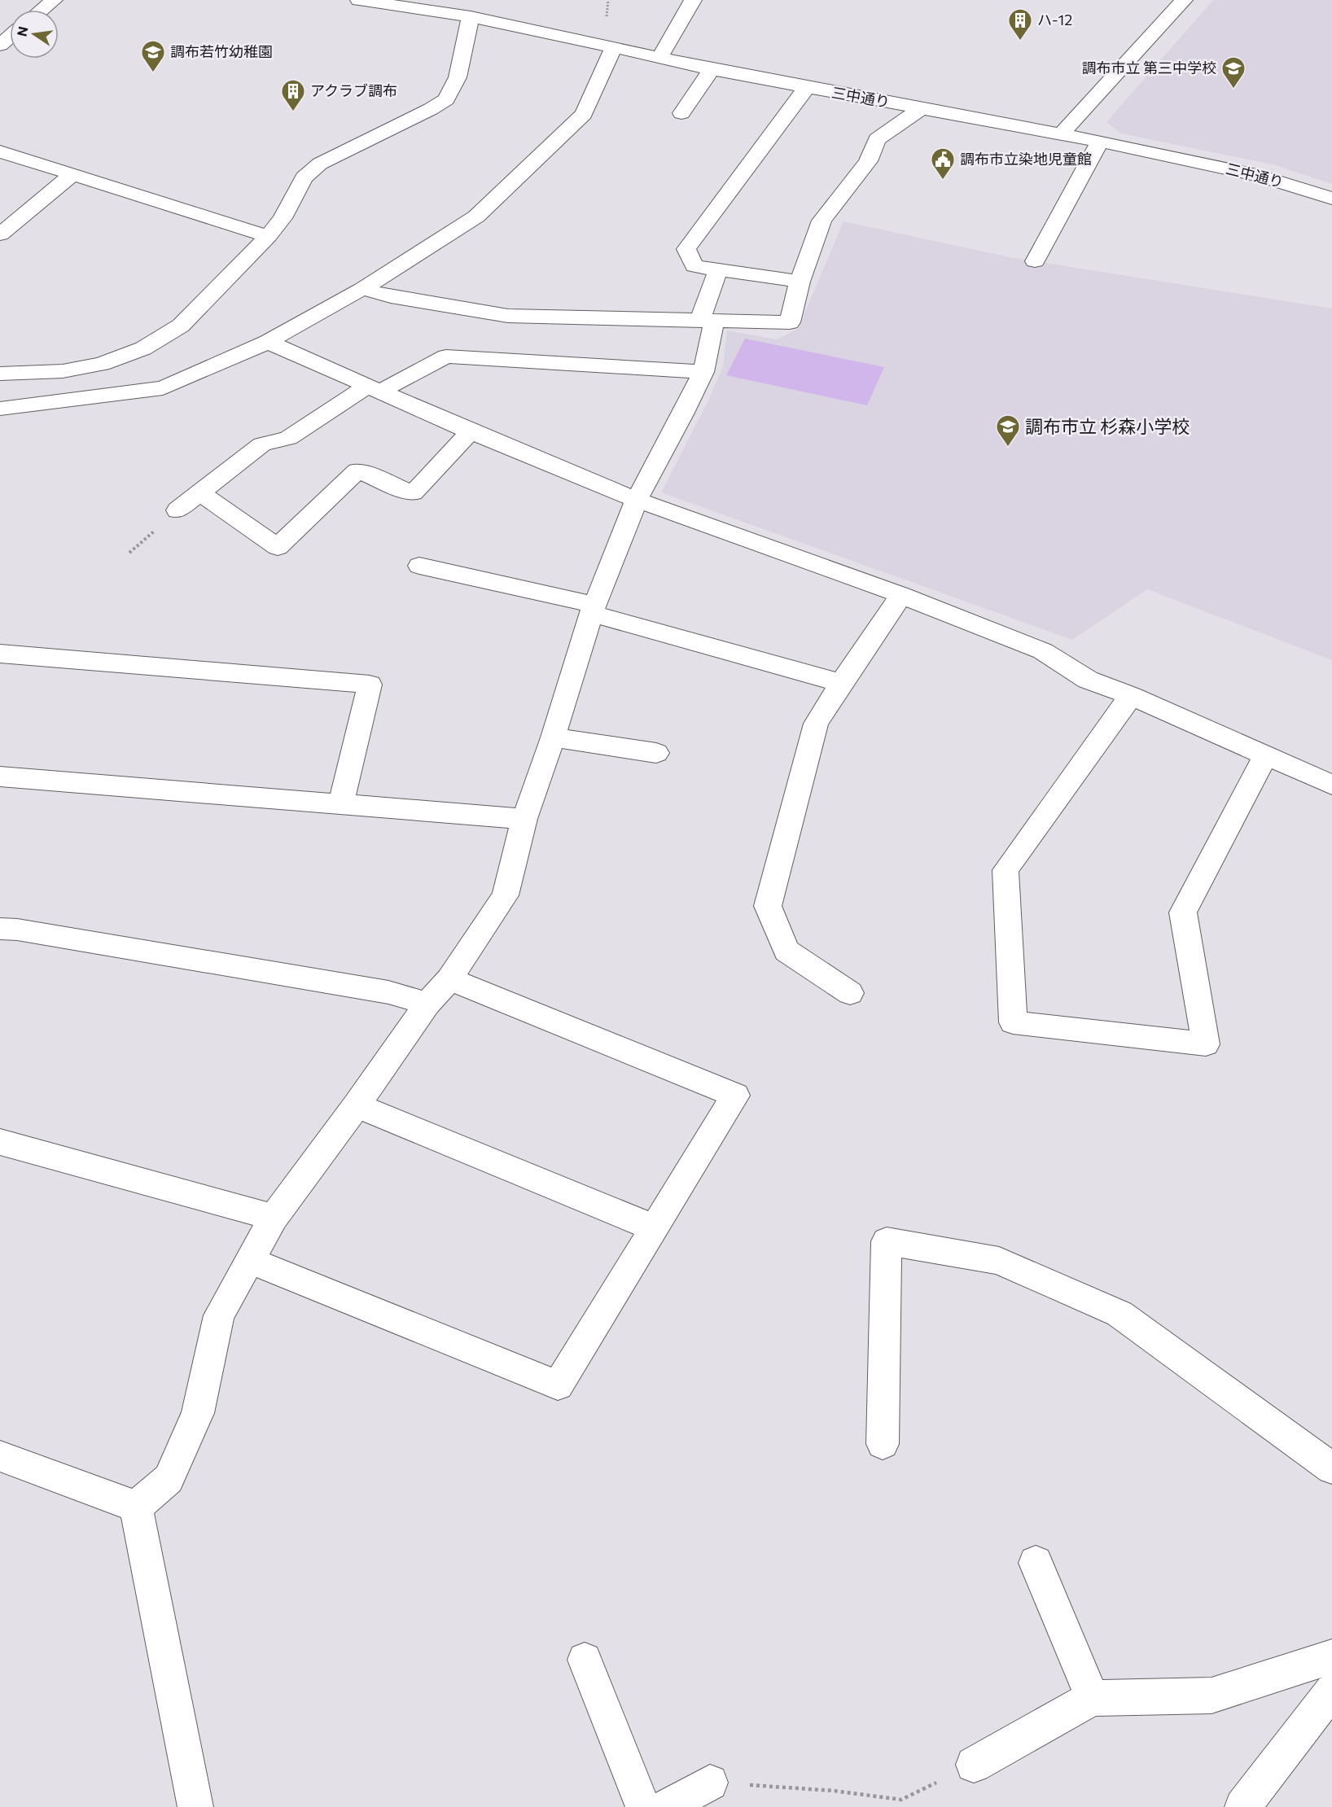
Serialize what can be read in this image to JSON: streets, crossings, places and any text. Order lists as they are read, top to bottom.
{
  "streets": {
    "street": ["三中通り"]
  },
  "places": {
    "building": ["ハ-12", "アクラブ調布"],
    "school or university": ["調布若竹幼稚園", "調布市立 第三中学校", "調布市立 杉森小学校"],
    "public building": ["調布市立染地児童館"]
  },
  "north": "left"
}
